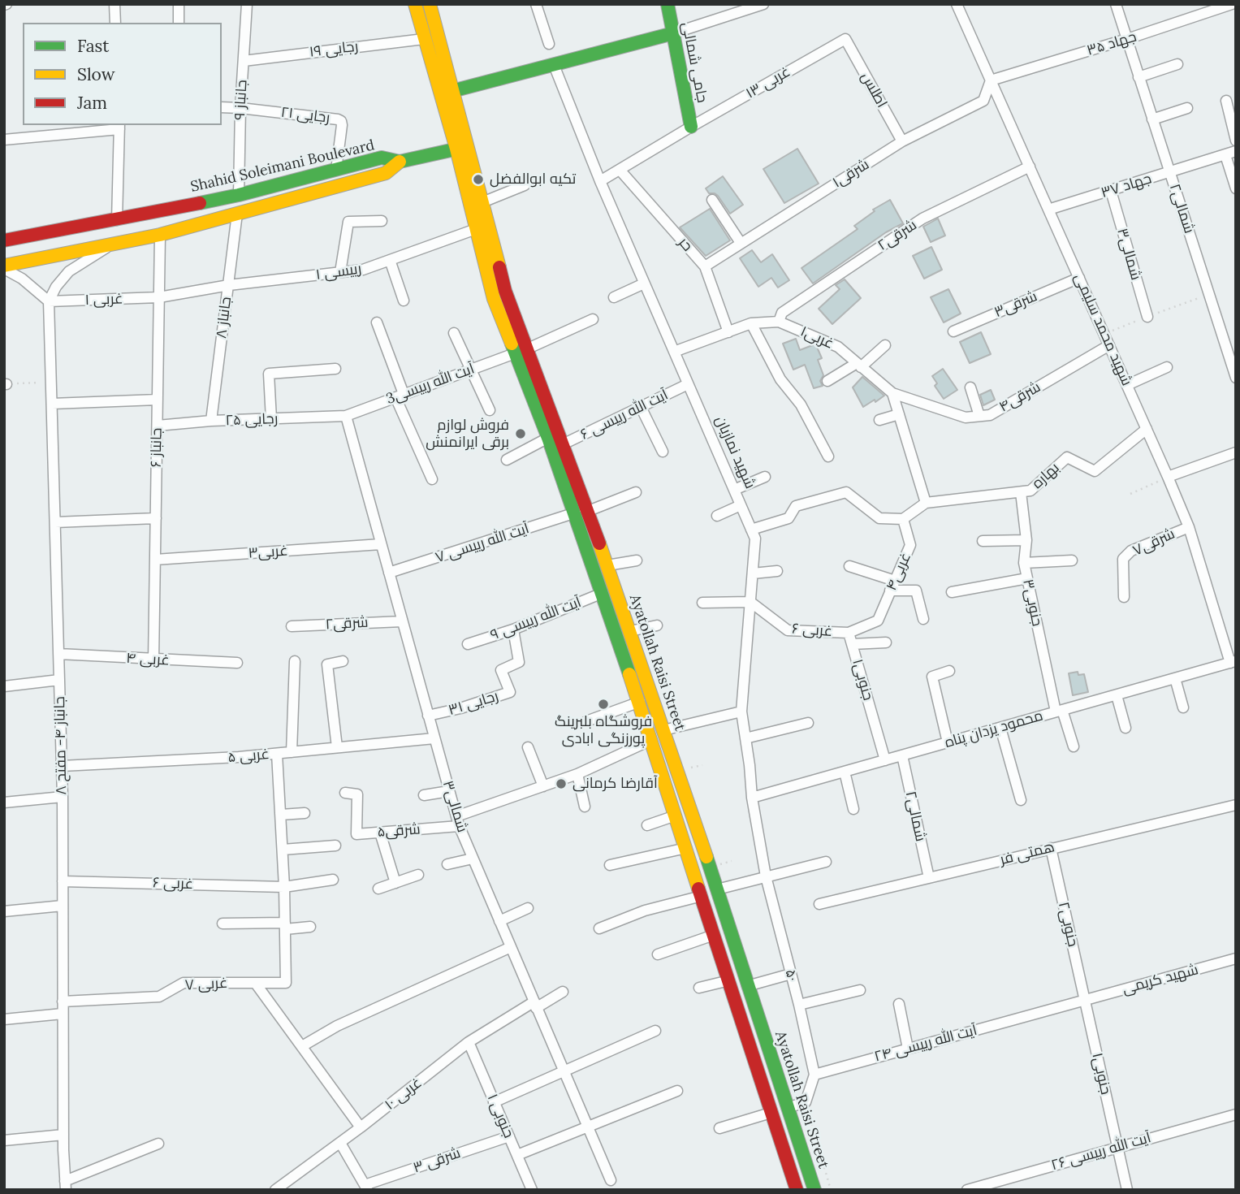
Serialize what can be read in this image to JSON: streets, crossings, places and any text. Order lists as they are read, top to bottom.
{
  "streets": {
    "main road": ["جامی شمالی", "Shahid Soleimani Boulevard", "Ayatollah Raisi Street"],
    "street": [
      "جهاد ۳۵",
      "رجایی ۱۹",
      "غربی ۱۳",
      "اطلس",
      "جانباز ۹",
      "رجایی ۲۱",
      "شرقی۱",
      "جهاد ۳۷",
      "شمالی۲",
      "شرقی۲",
      "حر",
      "شمالی۳",
      "رییسی ۱",
      "غربی ۱",
      "شرقی۳",
      "جانباز ۸",
      "شهید محمد سلیمی",
      "غربی۱",
      "آیت الله رییسی3",
      "شرقی۴",
      "آیت الله رییسی ۶",
      "رجایی ۲۵",
      "جانباز ۶",
      "شهید نمازیان",
      "بهاره",
      "شرقی۷",
      "آیت الله رییسی ۷",
      "غربی۳",
      "غربی۴",
      "جنوبی۳",
      "آیت الله رییسی ۹",
      "غربی ۶",
      "غربی ۴",
      "جنوبی۱",
      "رجایی ۳۱",
      "محمود یزدان پناه",
      "جانباز ۴- مفتح ۸",
      "غربی ۵",
      "شرقی۵",
      "همتی فر",
      "جنوبی۲",
      "۵۰",
      "شهید کریمی",
      "غربی ۷",
      "آیت الله رییسی ۲۴",
      "غربی ۱۰",
      "جنوبی ۱",
      "آیت الله رییسی ۲۶",
      "شرقی ۳"
    ]
  },
  "crossings": [
    ["جهاد ۳۵", "شرقی۱"],
    ["جهاد ۳۵", "شمالی۲"],
    ["جهاد ۳۵", "شهید محمد سلیمی"],
    ["رجایی ۱۹", "جانباز ۹"],
    ["جامی شمالی", "غربی ۱۳"],
    ["غربی ۱۳", "اطلس"],
    ["اطلس", "شرقی۱"],
    ["جانباز ۹", "رجایی ۲۱"],
    ["جانباز ۹", "Shahid Soleimani Boulevard"],
    ["رجایی ۲۱", "Shahid Soleimani Boulevard"],
    ["Shahid Soleimani Boulevard", "جانباز ۸"],
    ["Shahid Soleimani Boulevard", "جانباز ۶"],
    ["شرقی۱", "حر"],
    ["شرقی۱", "شهید محمد سلیمی"],
    ["جهاد ۳۷", "شمالی۲"],
    ["جهاد ۳۷", "شمالی۳"],
    ["جهاد ۳۷", "شهید محمد سلیمی"],
    ["شمالی۲", "محمود یزدان پناه"],
    ["شمالی۲", "همتی فر"],
    ["شرقی۲", "شمالی۳"],
    ["شرقی۲", "شهید محمد سلیمی"],
    ["شرقی۲", "غربی۱"],
    ["حر", "غربی۱"],
    ["شمالی۳", "آیت الله رییسی3"],
    ["شمالی۳", "رجایی ۲۵"],
    ["شمالی۳", "آیت الله رییسی ۷"],
    ["شمالی۳", "غربی۳"],
    ["شمالی۳", "رجایی ۳۱"],
    ["شمالی۳", "غربی ۵"],
    ["شمالی۳", "شرقی۵"],
    ["شمالی۳", "غربی ۱۰"],
    ["رییسی ۱", "غربی ۱"],
    ["رییسی ۱", "جانباز ۸"],
    ["رییسی ۱", "جانباز ۶"],
    ["رییسی ۱", "Ayatollah Raisi Street"],
    ["غربی ۱", "جانباز ۶"],
    ["غربی ۱", "جانباز ۴- مفتح ۸"],
    ["شرقی۳", "شهید محمد سلیمی"],
    ["جانباز ۸", "رجایی ۲۵"],
    ["شهید محمد سلیمی", "شرقی۴"],
    ["شهید محمد سلیمی", "بهاره"],
    ["شهید محمد سلیمی", "شرقی۷"],
    ["شهید محمد سلیمی", "محمود یزدان پناه"],
    ["غربی۱", "شرقی۴"],
    ["غربی۱", "شهید نمازیان"],
    ["آیت الله رییسی3", "رجایی ۲۵"],
    ["آیت الله رییسی3", "Ayatollah Raisi Street"],
    ["آیت الله رییسی ۶", "شهید نمازیان"],
    ["آیت الله رییسی ۶", "Ayatollah Raisi Street"],
    ["رجایی ۲۵", "جانباز ۶"],
    ["جانباز ۶", "غربی۳"],
    ["جانباز ۶", "غربی ۴"],
    ["شهید نمازیان", "غربی۴"],
    ["شهید نمازیان", "غربی ۶"],
    ["شهید نمازیان", "جنوبی۱"],
    ["شهید نمازیان", "محمود یزدان پناه"],
    ["شهید نمازیان", "۵۰"],
    ["بهاره", "جنوبی۳"],
    ["آیت الله رییسی ۷", "Ayatollah Raisi Street"],
    ["غربی۴", "غربی ۶"],
    ["غربی۴", "جنوبی۱"],
    ["جنوبی۳", "محمود یزدان پناه"],
    ["آیت الله رییسی ۹", "Ayatollah Raisi Street"],
    ["آیت الله رییسی ۹", "رجایی ۳۱"],
    ["غربی ۶", "جنوبی۱"],
    ["غربی ۶", "جانباز ۴- مفتح ۸"],
    ["غربی ۴", "جانباز ۴- مفتح ۸"],
    ["Ayatollah Raisi Street", "شرقی۵"],
    ["جنوبی۱", "محمود یزدان پناه"],
    ["جنوبی۱", "جنوبی۲"],
    ["جنوبی۱", "شهید کریمی"],
    ["جنوبی۱", "آیت الله رییسی ۲۴"],
    ["جنوبی۱", "آیت الله رییسی ۲۶"],
    ["جانباز ۴- مفتح ۸", "غربی ۵"],
    ["جانباز ۴- مفتح ۸", "غربی ۷"],
    ["همتی فر", "جنوبی۲"],
    ["جنوبی۲", "شهید کریمی"],
    ["جنوبی۲", "آیت الله رییسی ۲۴"],
    ["۵۰", "آیت الله رییسی ۲۴"],
    ["شهید کریمی", "آیت الله رییسی ۲۴"],
    ["غربی ۱۰", "جنوبی ۱"],
    ["جنوبی ۱", "شرقی ۳"]
  ],
  "places": [
    "تکیه ابوالفضل",
    "فروش لوازم برقی ایرانمنش",
    "فروشگاه بلبرینگ پورزنگی ابادی",
    "آقارضا کرمانی"
  ],
  "legend": ["Fast", "Slow", "Jam"]
}
